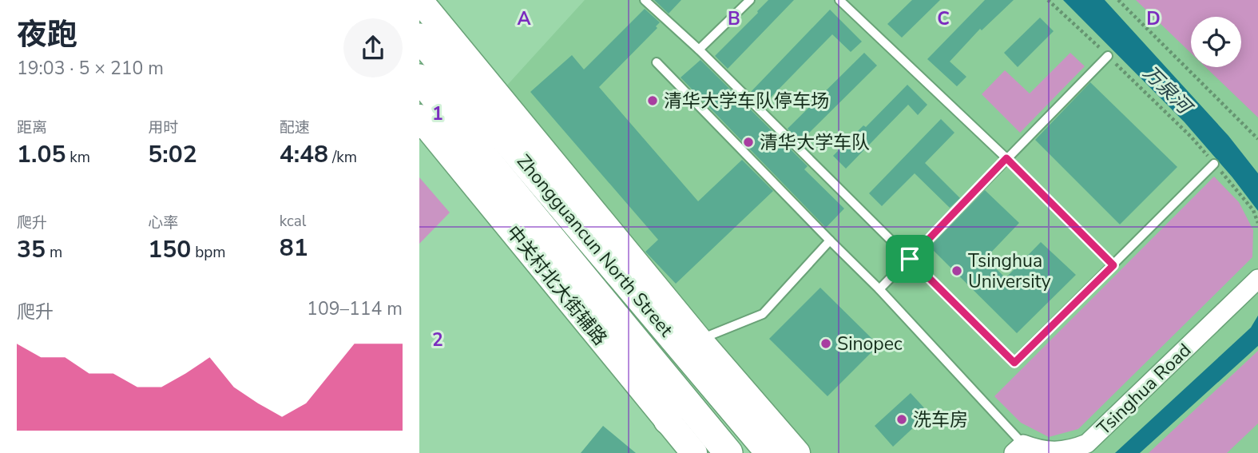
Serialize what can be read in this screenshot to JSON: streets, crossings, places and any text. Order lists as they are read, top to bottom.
{
  "streets": {
    "main road": ["Zhongguancun North Street"],
    "street": ["中关村北大街辅路", "Tsinghua Road"]
  },
  "water": ["万泉河"],
  "places": [
    "清华大学车队停车场",
    "清华大学车队",
    "Tsinghua University",
    "Sinopec",
    "洗车房"
  ],
  "page": {
    "heading": ["夜跑", "19:03 · 5 × 210 m"],
    "stats": [
      ["距离", "1.05 km"],
      ["用时", "5:02"],
      ["配速", "4:48 /km"],
      ["爬升", "35 m"],
      ["心率", "150 bpm"],
      ["kcal", "81"]
    ],
    "chart": ["爬升", "109–114 m"]
  },
  "grid": {
    "columns": [
      "A",
      "B",
      "C",
      "D"
    ],
    "rows": ["1", "2"]
  }
}
